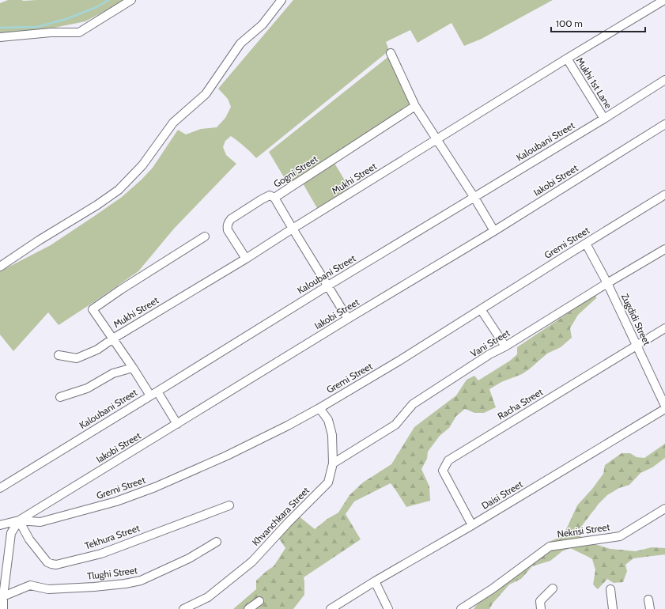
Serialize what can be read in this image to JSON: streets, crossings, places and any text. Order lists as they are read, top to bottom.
{
  "streets": {
    "street": [
      "Mukhi 1st Lane",
      "Kaloubani Street",
      "Gogni Street",
      "Mukhi Street",
      "Iakobi Street",
      "Gremi Street",
      "Zugdidi Street",
      "Vani Street",
      "Racha Street",
      "Daisi Street",
      "Khvanchkara Street",
      "Nekrisi Street",
      "Tekhura Street",
      "Tlughi Street"
    ]
  },
  "crossings": [
    ["Mukhi 1st Lane", "Kaloubani Street"],
    ["Mukhi 1st Lane", "Mukhi Street"],
    ["Kaloubani Street", "Gogni Street"],
    ["Kaloubani Street", "Mukhi Street"],
    ["Gogni Street", "Mukhi Street"],
    ["Gogni Street", "Iakobi Street"],
    ["Mukhi Street", "Iakobi Street"],
    ["Iakobi Street", "Gremi Street"],
    ["Iakobi Street", "Tekhura Street"],
    ["Gremi Street", "Zugdidi Street"],
    ["Gremi Street", "Khvanchkara Street"],
    ["Gremi Street", "Tekhura Street"],
    ["Zugdidi Street", "Vani Street"],
    ["Zugdidi Street", "Racha Street"],
    ["Vani Street", "Khvanchkara Street"],
    ["Racha Street", "Daisi Street"]
  ],
  "scale_bar": "100 m"
}
